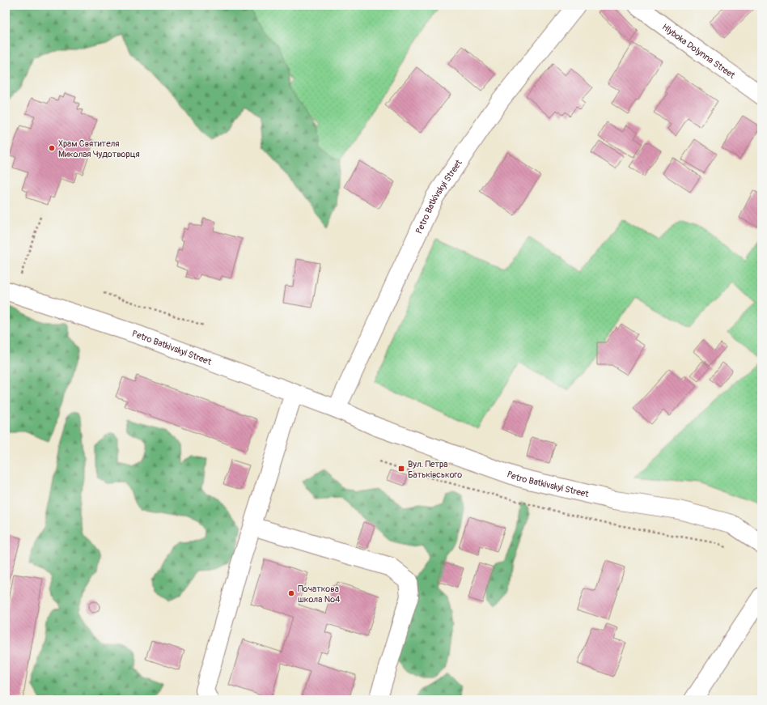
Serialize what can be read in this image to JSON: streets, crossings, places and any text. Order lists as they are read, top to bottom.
{
  "streets": {
    "street": ["Hlyboka Dolynna Street", "Petro Batkivskyi Street"]
  },
  "places": {
    "other": ["Храм Святителя Миколая Чудотворця", "Початкова школа №4"],
    "transit": ["Вул. Петра Батьківського"]
  }
}
